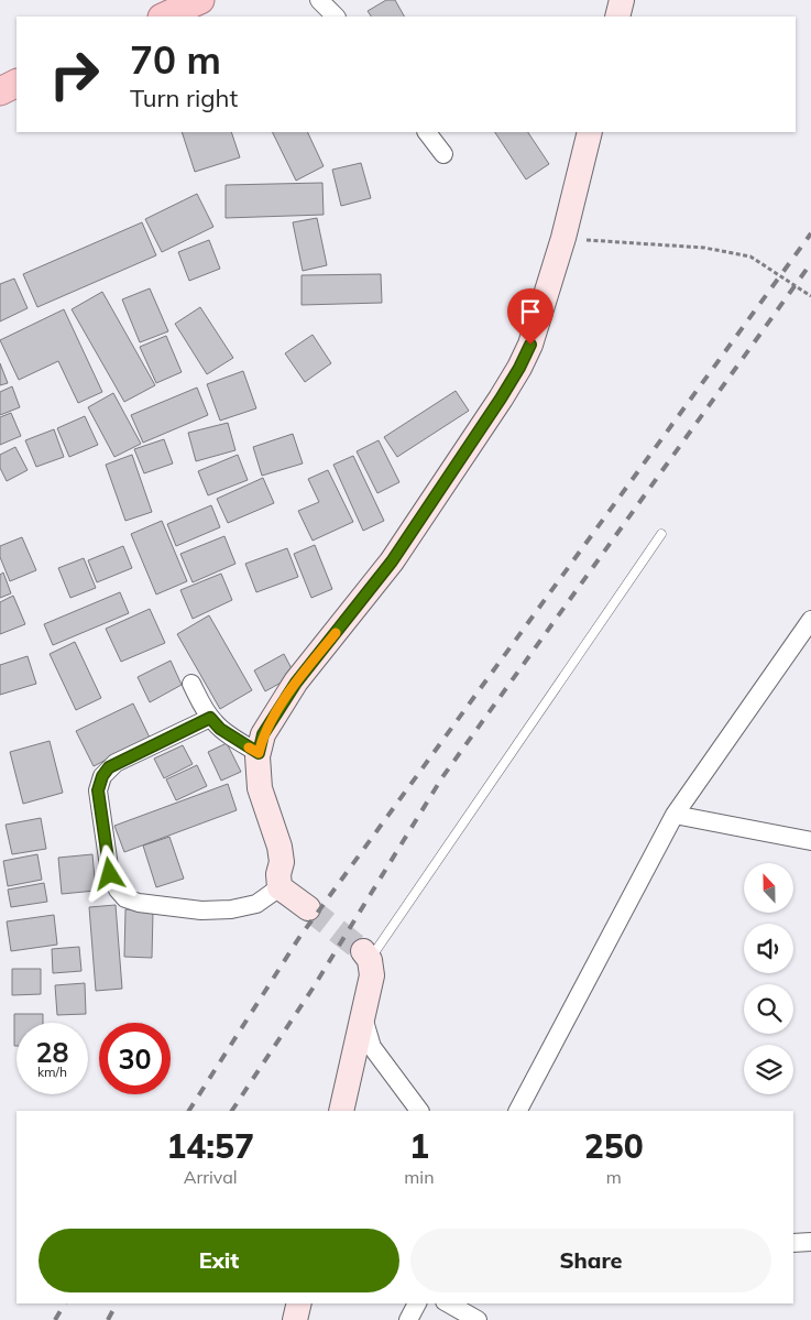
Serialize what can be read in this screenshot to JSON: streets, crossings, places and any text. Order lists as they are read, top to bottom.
{
  "north": "top",
  "page": {
    "turn": ["70 m", "Turn right"],
    "speed": "28 km/h",
    "limit": "30",
    "eta": [
      "14:57",
      "Arrival",
      "1",
      "min",
      "250",
      "m"
    ],
    "buttons": ["Exit", "Share"]
  }
}
